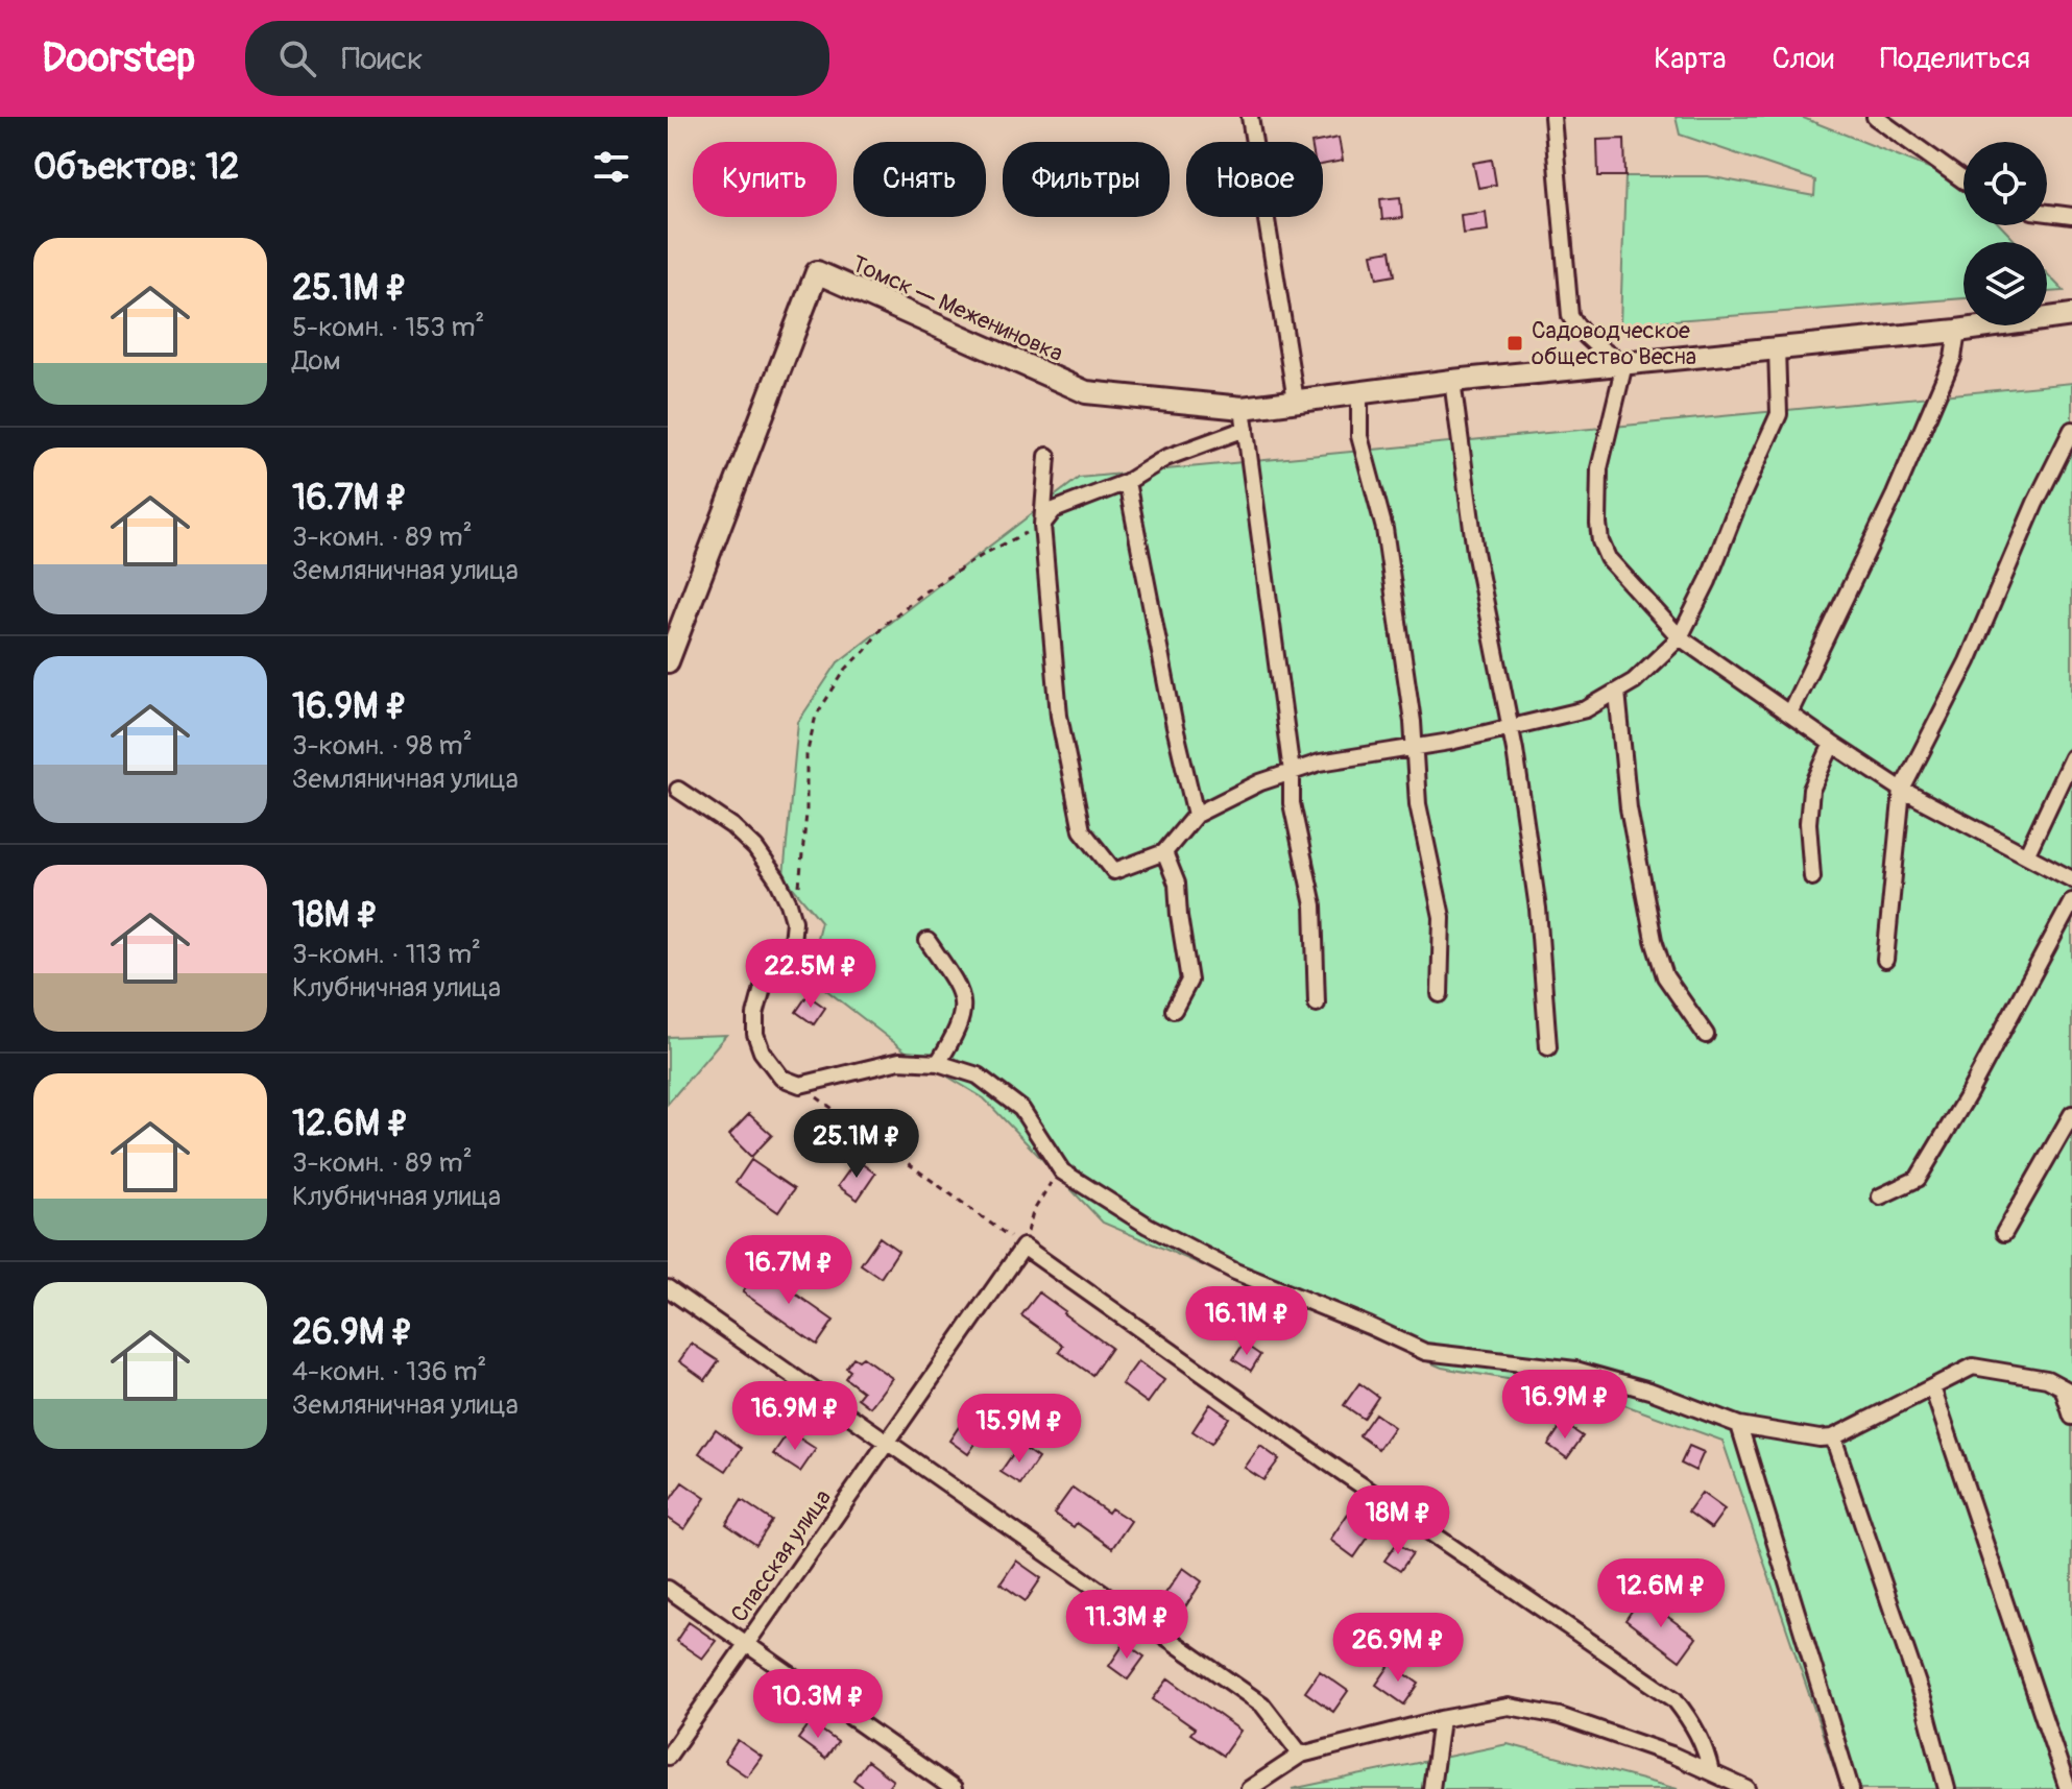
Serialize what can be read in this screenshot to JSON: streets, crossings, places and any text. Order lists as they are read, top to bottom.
{
  "streets": {
    "street": ["Томск — Межениновка", "Спасская улица"]
  },
  "places": {
    "transit": ["Садоводческое общество Весна"]
  },
  "page": {
    "header": "Doorstep",
    "search": "Поиск",
    "nav": ["Карта", "Слои", "Поделиться"],
    "heading": "Объектов: 12",
    "chip": [
      "Купить",
      "Снять",
      "Фильтры",
      "Новое"
    ],
    "list": [
      {
        "name": "25.1M ₽",
        "note": "5-комн. · 153 m² · Дом"
      },
      {
        "name": "16.7M ₽",
        "note": "3-комн. · 89 m² · Земляничная улица"
      },
      {
        "name": "16.9M ₽",
        "note": "3-комн. · 98 m² · Земляничная улица"
      },
      {
        "name": "18M ₽",
        "note": "3-комн. · 113 m² · Клубничная улица"
      },
      {
        "name": "12.6M ₽",
        "note": "3-комн. · 89 m² · Клубничная улица"
      },
      {
        "name": "26.9M ₽",
        "note": "4-комн. · 136 m² · Земляничная улица"
      }
    ],
    "price": [
      "22.5M ₽",
      "25.1M ₽",
      "16.7M ₽",
      "16.1M ₽",
      "16.9M ₽",
      "16.9M ₽",
      "15.9M ₽",
      "18M ₽",
      "12.6M ₽",
      "11.3M ₽",
      "26.9M ₽",
      "10.3M ₽"
    ]
  }
}
